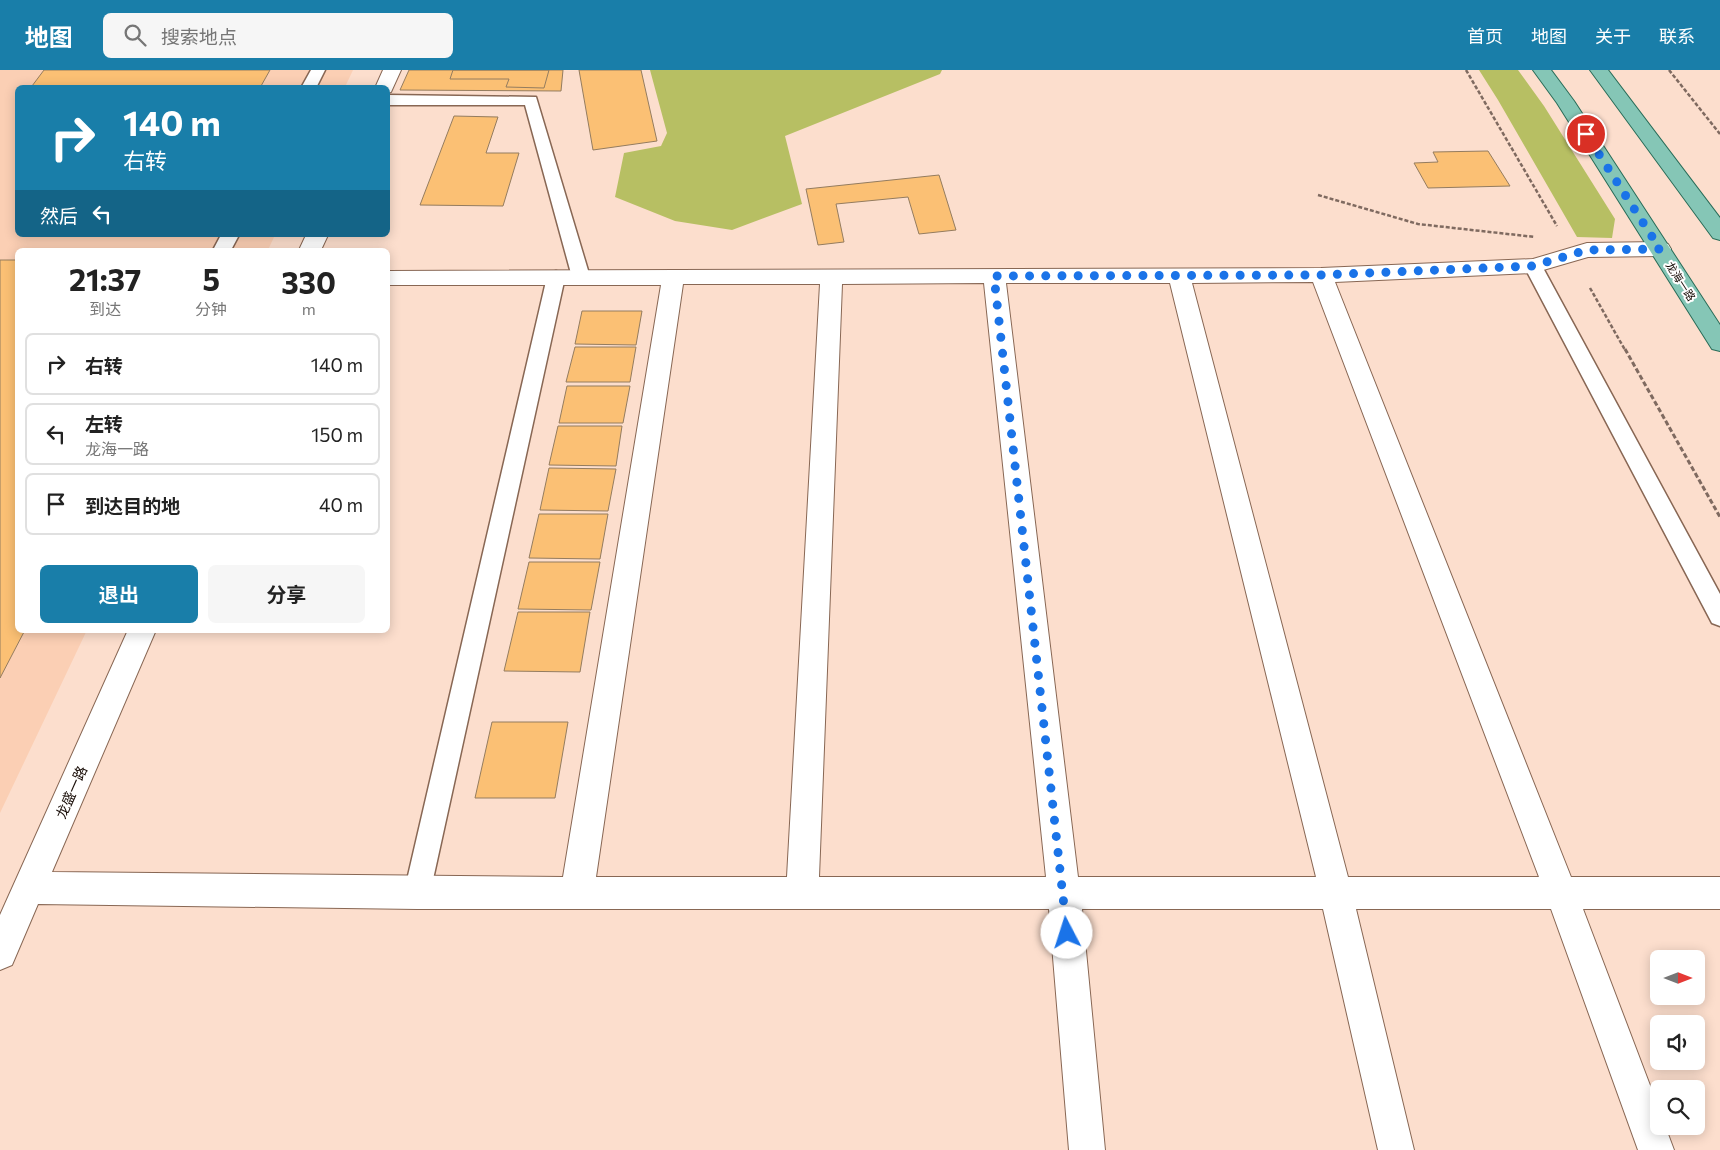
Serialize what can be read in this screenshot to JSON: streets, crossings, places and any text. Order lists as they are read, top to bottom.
{
  "streets": {
    "main road": ["龙海一路"],
    "street": ["龙盛一路"]
  },
  "north": "right",
  "page": {
    "header": "地图",
    "search": "搜索地点",
    "nav": [
      "首页",
      "地图",
      "关于",
      "联系"
    ],
    "turn": ["140 m", "右转"],
    "then": "然后",
    "eta": [
      "21:37",
      "到达",
      "5",
      "分钟",
      "330",
      "m"
    ],
    "list": [
      {
        "name": "右转",
        "value": "140 m"
      },
      {
        "name": "左转",
        "note": "龙海一路",
        "value": "150 m"
      },
      {
        "name": "到达目的地",
        "value": "40 m"
      }
    ],
    "buttons": ["退出", "分享"]
  }
}
